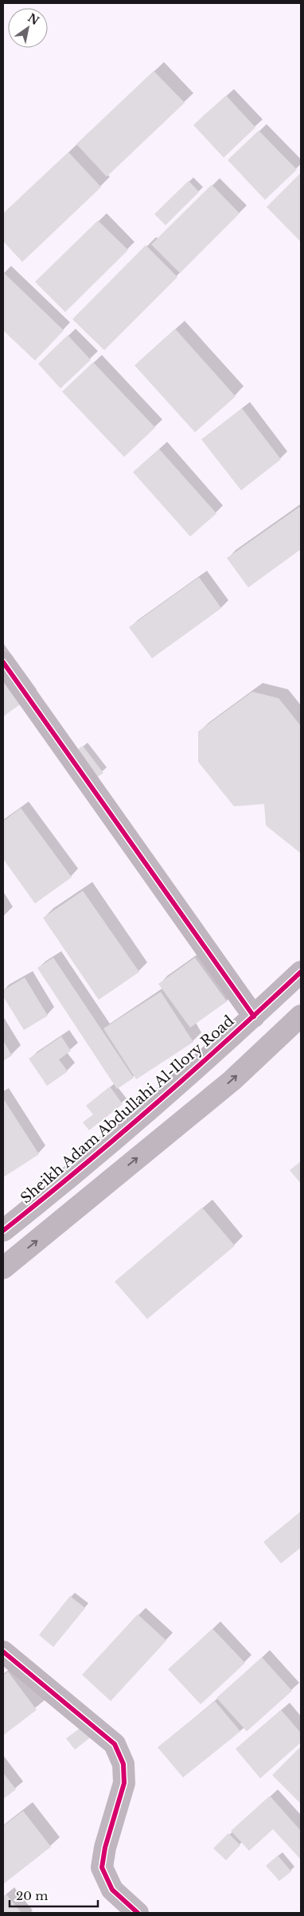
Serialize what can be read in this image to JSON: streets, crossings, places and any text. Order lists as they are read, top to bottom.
{
  "streets": {
    "street": ["Sheikh Adam Abdullahi Al-Ilory Road"]
  },
  "scale_bar": "20 m",
  "north": "top right"
}
